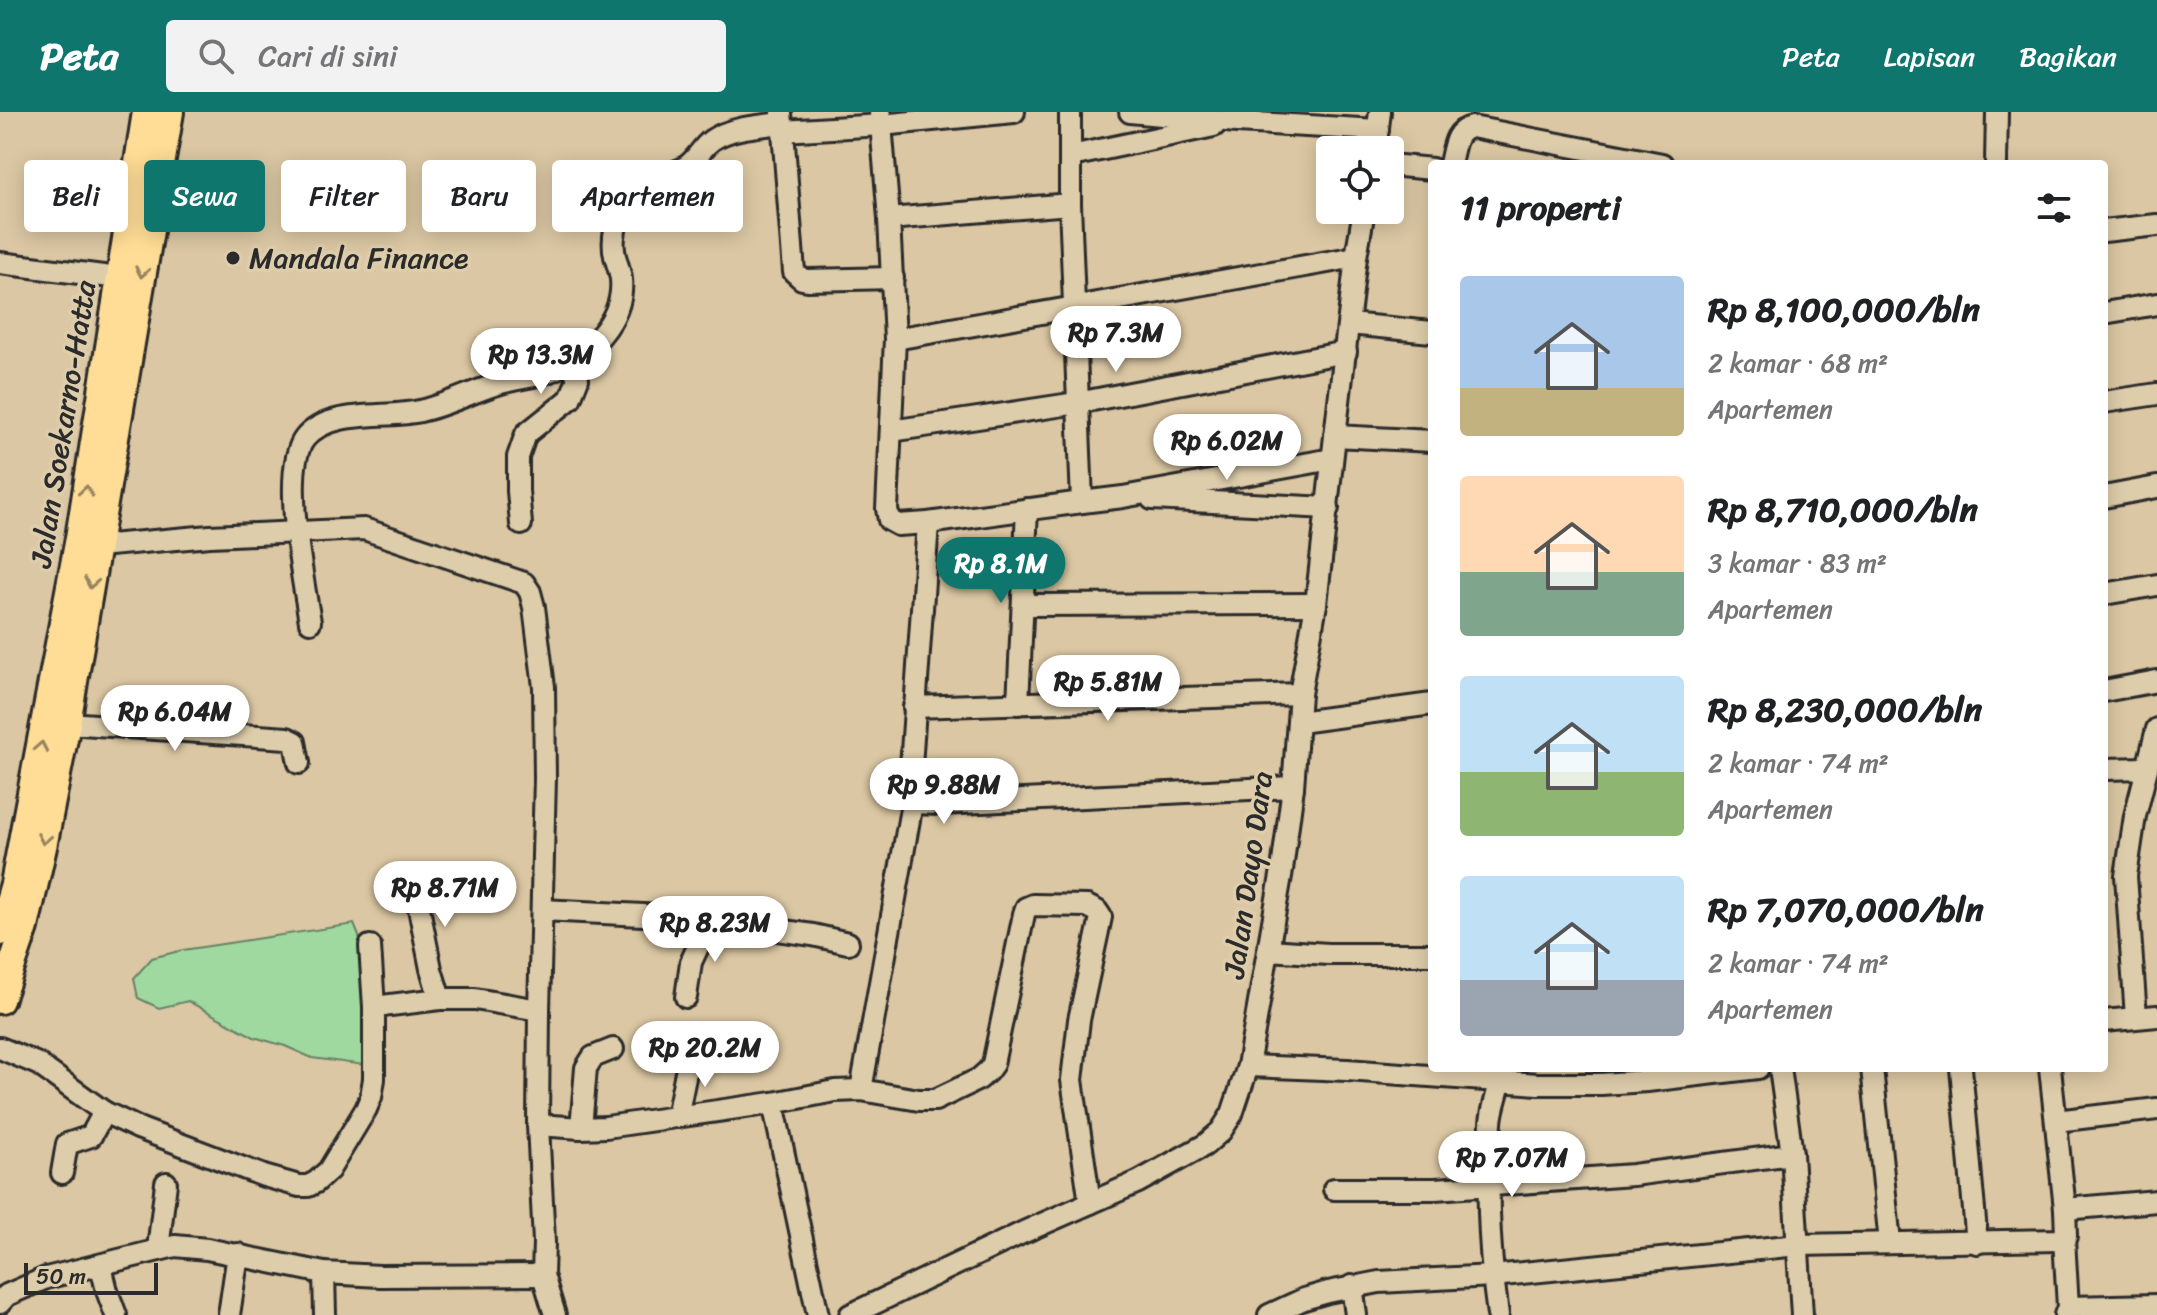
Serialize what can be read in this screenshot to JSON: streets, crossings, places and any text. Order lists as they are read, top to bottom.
{
  "streets": {
    "main road": ["Jalan Soekarno-Hatta"],
    "street": ["Jalan Dayo Dara"]
  },
  "places": ["Mandala Finance"],
  "scale_bar": "50 m",
  "page": {
    "header": "Peta",
    "search": "Cari di sini",
    "nav": ["Peta", "Lapisan", "Bagikan"],
    "chip": [
      "Beli",
      "Sewa",
      "Filter",
      "Baru",
      "Apartemen"
    ],
    "heading": "11 properti",
    "list": [
      {
        "name": "Rp 8,100,000/bln",
        "note": "2 kamar · 68 m² · Apartemen"
      },
      {
        "name": "Rp 8,710,000/bln",
        "note": "3 kamar · 83 m² · Apartemen"
      },
      {
        "name": "Rp 8,230,000/bln",
        "note": "2 kamar · 74 m² · Apartemen"
      },
      {
        "name": "Rp 7,070,000/bln",
        "note": "2 kamar · 74 m² · Apartemen"
      }
    ],
    "price": [
      "Rp 7.3M",
      "Rp 13.3M",
      "Rp 6.02M",
      "Rp 8.1M",
      "Rp 5.81M",
      "Rp 6.04M",
      "Rp 9.88M",
      "Rp 8.71M",
      "Rp 8.23M",
      "Rp 20.2M",
      "Rp 7.07M"
    ],
    "scale": "50 m"
  }
}
